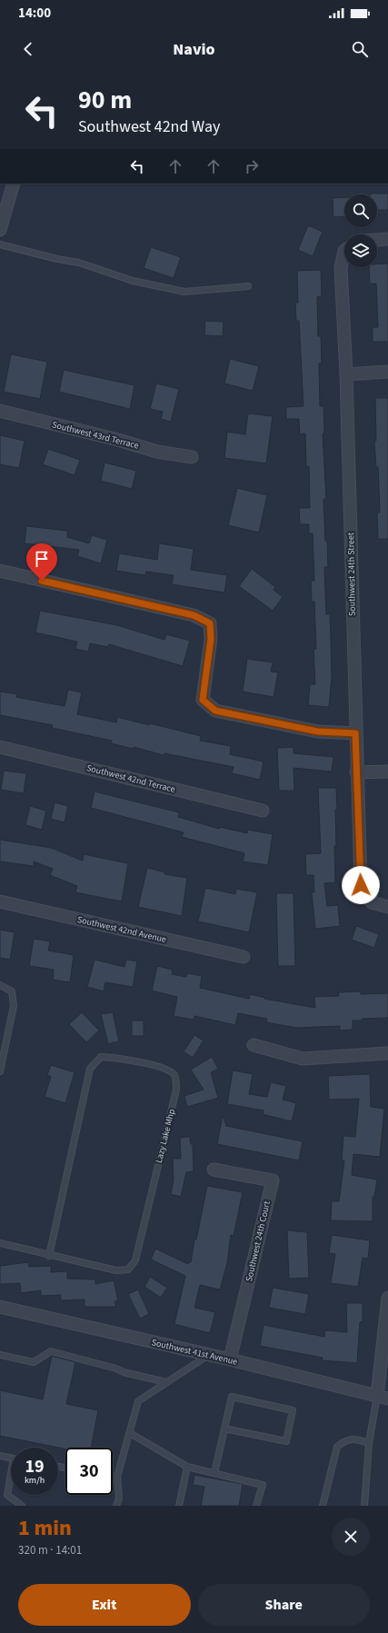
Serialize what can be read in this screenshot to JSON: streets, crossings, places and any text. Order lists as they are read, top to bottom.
{
  "streets": {
    "street": [
      "Southwest 43rd Terrace",
      "Southwest 24th Street",
      "Southwest 42nd Terrace",
      "Southwest 42nd Avenue",
      "Southwest 24th Court",
      "Southwest 41st Avenue"
    ],
    "lane": ["Lazy Lake Mhp"]
  },
  "crossings": [
    ["Southwest 24th Court", "Southwest 41st Avenue"]
  ],
  "page": {
    "status": "14:00",
    "header": "Navio",
    "turn": ["90 m", "Southwest 42nd Way"],
    "speed": "19 km/h",
    "limit": "30",
    "heading": ["1 min", "320 m · 14:01"],
    "buttons": ["Exit", "Share"]
  }
}
